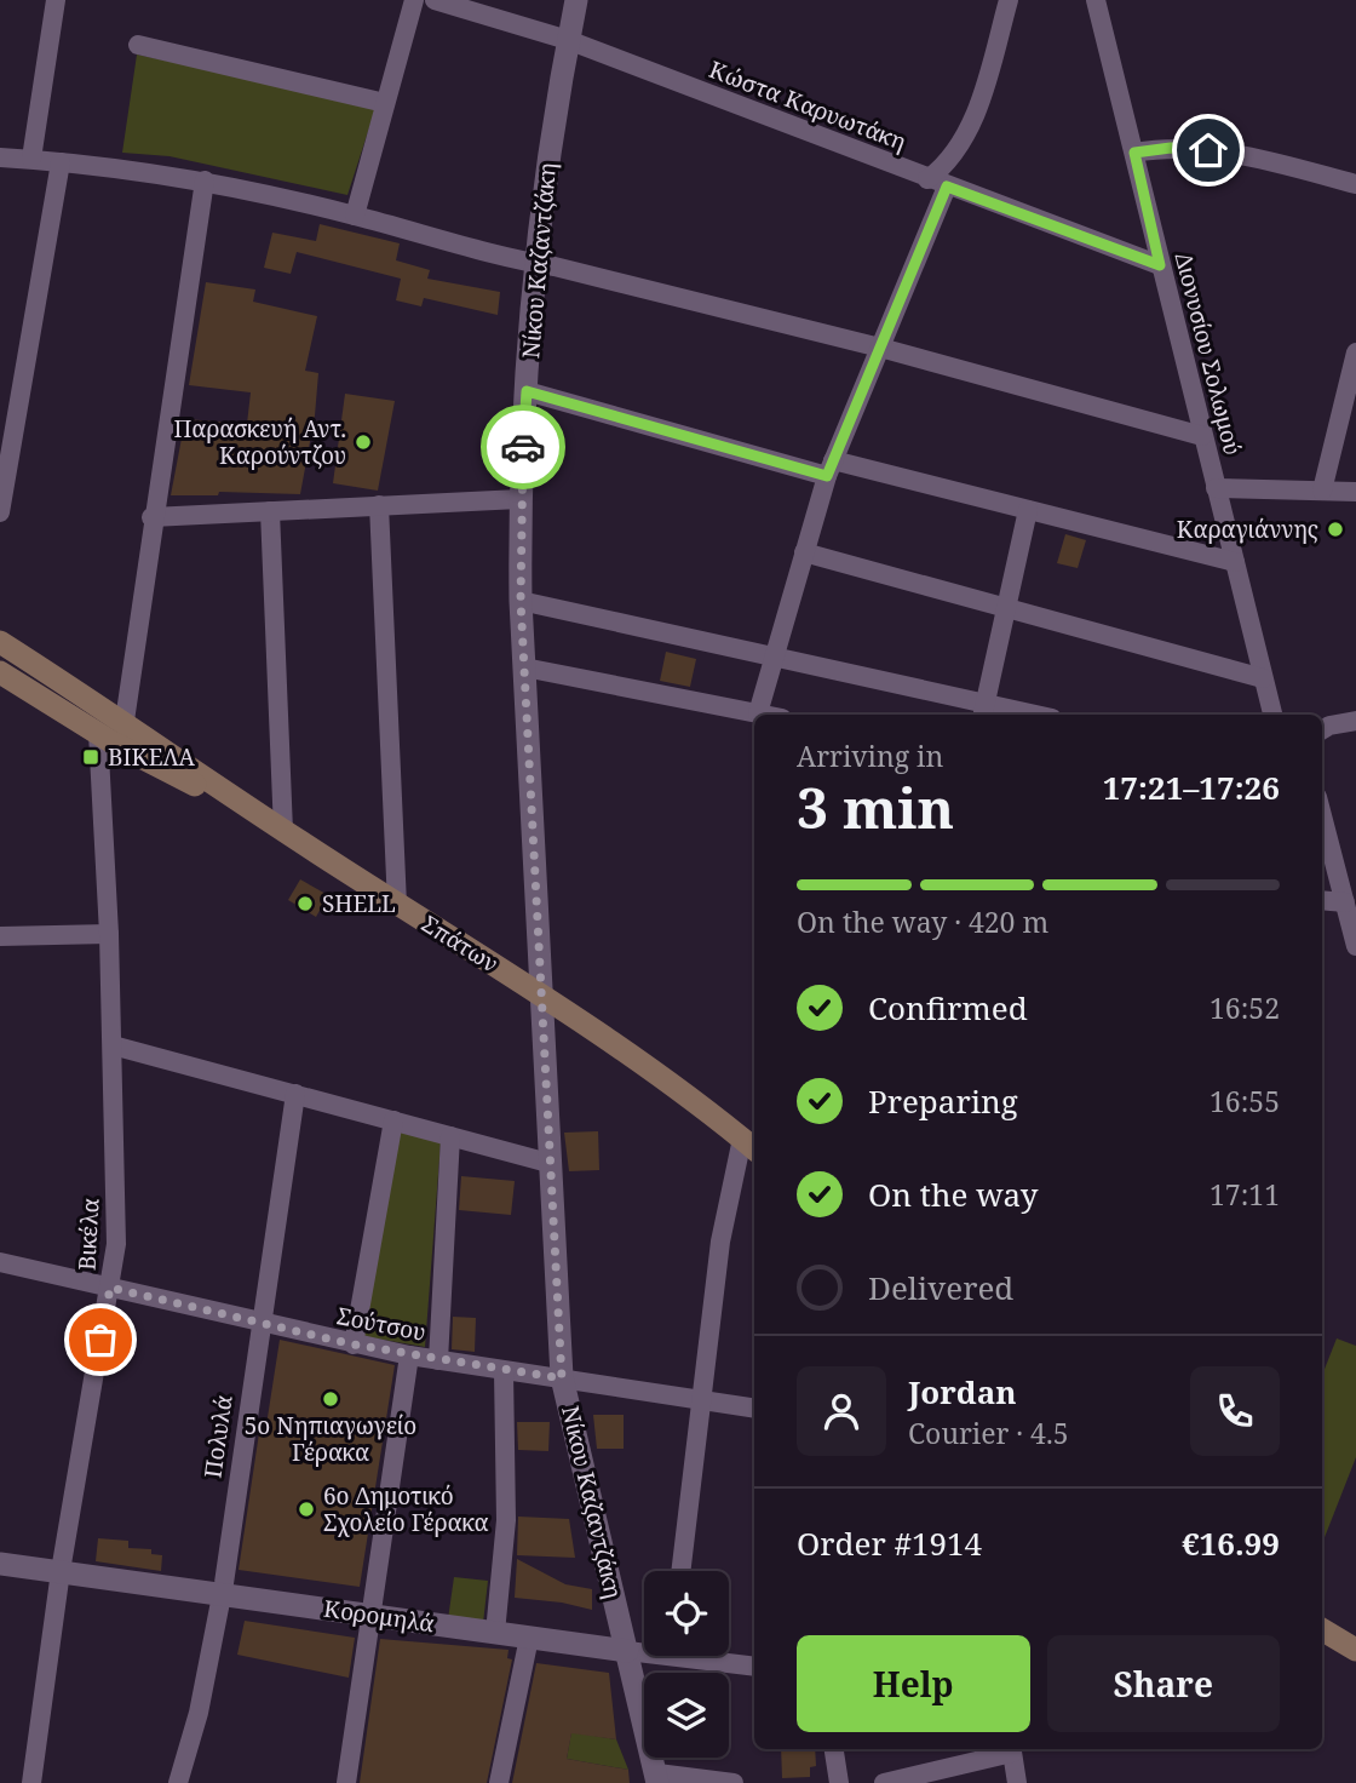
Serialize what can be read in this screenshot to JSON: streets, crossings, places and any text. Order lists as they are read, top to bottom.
{
  "streets": {
    "main road": ["Σπάτων"],
    "street": [
      "Κώστα Καρυωτάκη",
      "Νίκου Καζαντζάκη",
      "Διονυσίου Σολωμού",
      "Βικέλα",
      "Σούτσου",
      "Πολυλά",
      "Κορομηλά"
    ]
  },
  "crossings": [
    ["Κώστα Καρυωτάκη", "Νίκου Καζαντζάκη"],
    ["Κώστα Καρυωτάκη", "Διονυσίου Σολωμού"],
    ["Νίκου Καζαντζάκη", "Σπάτων"],
    ["Νίκου Καζαντζάκη", "Σούτσου"],
    ["Νίκου Καζαντζάκη", "Κορομηλά"],
    ["Σπάτων", "Βικέλα"],
    ["Βικέλα", "Σούτσου"],
    ["Βικέλα", "Κορομηλά"],
    ["Σούτσου", "Πολυλά"],
    ["Πολυλά", "Κορομηλά"]
  ],
  "places": {
    "other": [
      "Παρασκευή Αντ. Καρούντζου",
      "Καραγιάννης",
      "SHELL",
      "5ο Νηπιαγωγείο Γέρακα",
      "6ο Δημοτικό Σχολείο Γέρακα"
    ],
    "transit": ["ΒΙΚΕΛΑ"]
  },
  "page": {
    "heading": ["3 min", "Arriving in", "17:21–17:26"],
    "panel": [
      "Jordan",
      "Courier · 4.5",
      "Order #1914",
      "€16.99"
    ],
    "bar": "On the way · 420 m",
    "list": [
      ["Confirmed", "16:52"],
      ["Preparing", "16:55"],
      ["On the way", "17:11"],
      "Delivered"
    ],
    "buttons": ["Help", "Share"]
  }
}
